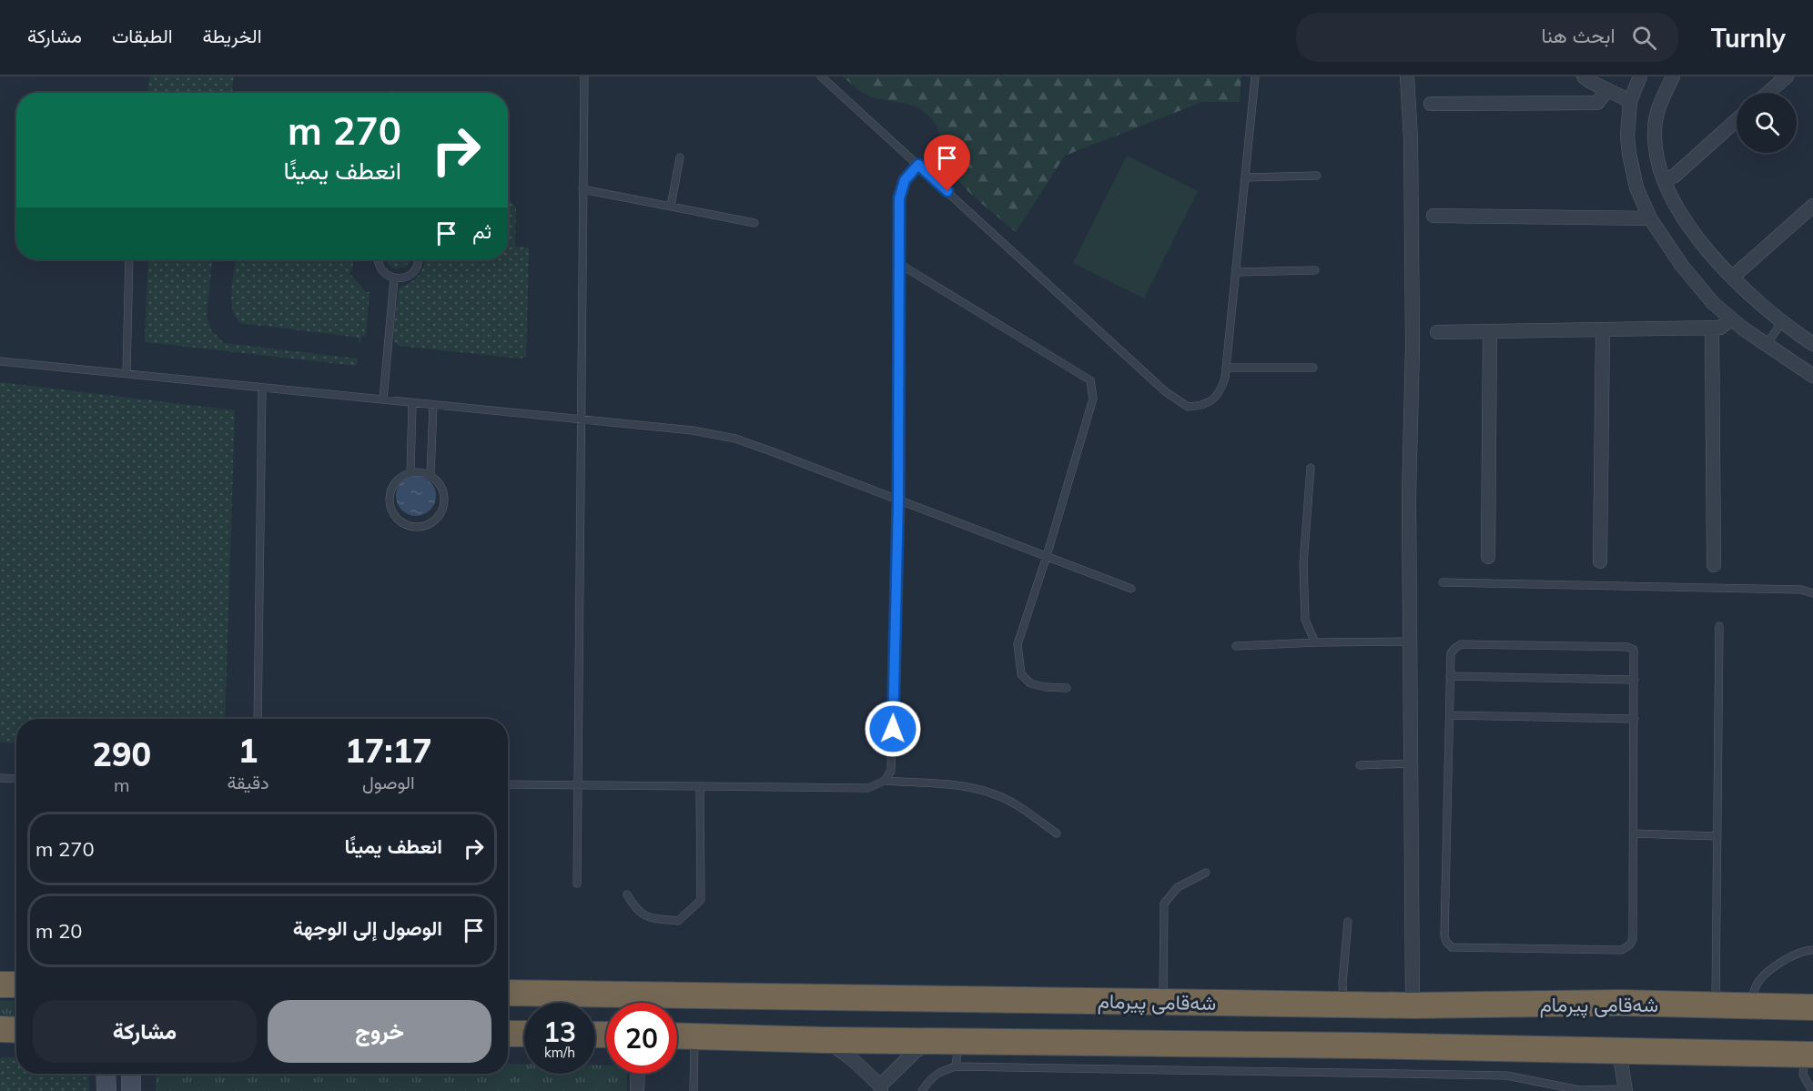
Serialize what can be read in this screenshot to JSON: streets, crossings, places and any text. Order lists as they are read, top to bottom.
{
  "streets": {
    "highway": ["شەقامی پیرمام"]
  },
  "page": {
    "header": "Turnly",
    "search": "ابحث هنا",
    "nav": ["الخريطة", "الطبقات", "مشاركة"],
    "turn": ["270 m", "انعطف يمينًا"],
    "then": "ثم",
    "eta": [
      "17:17",
      "الوصول",
      "1",
      "دقيقة",
      "290",
      "m"
    ],
    "list": [
      {
        "name": "انعطف يمينًا",
        "value": "270 m"
      },
      {
        "name": "الوصول إلى الوجهة",
        "value": "20 m"
      }
    ],
    "buttons": ["خروج", "مشاركة"],
    "speed": "13 km/h",
    "limit": "20"
  }
}
